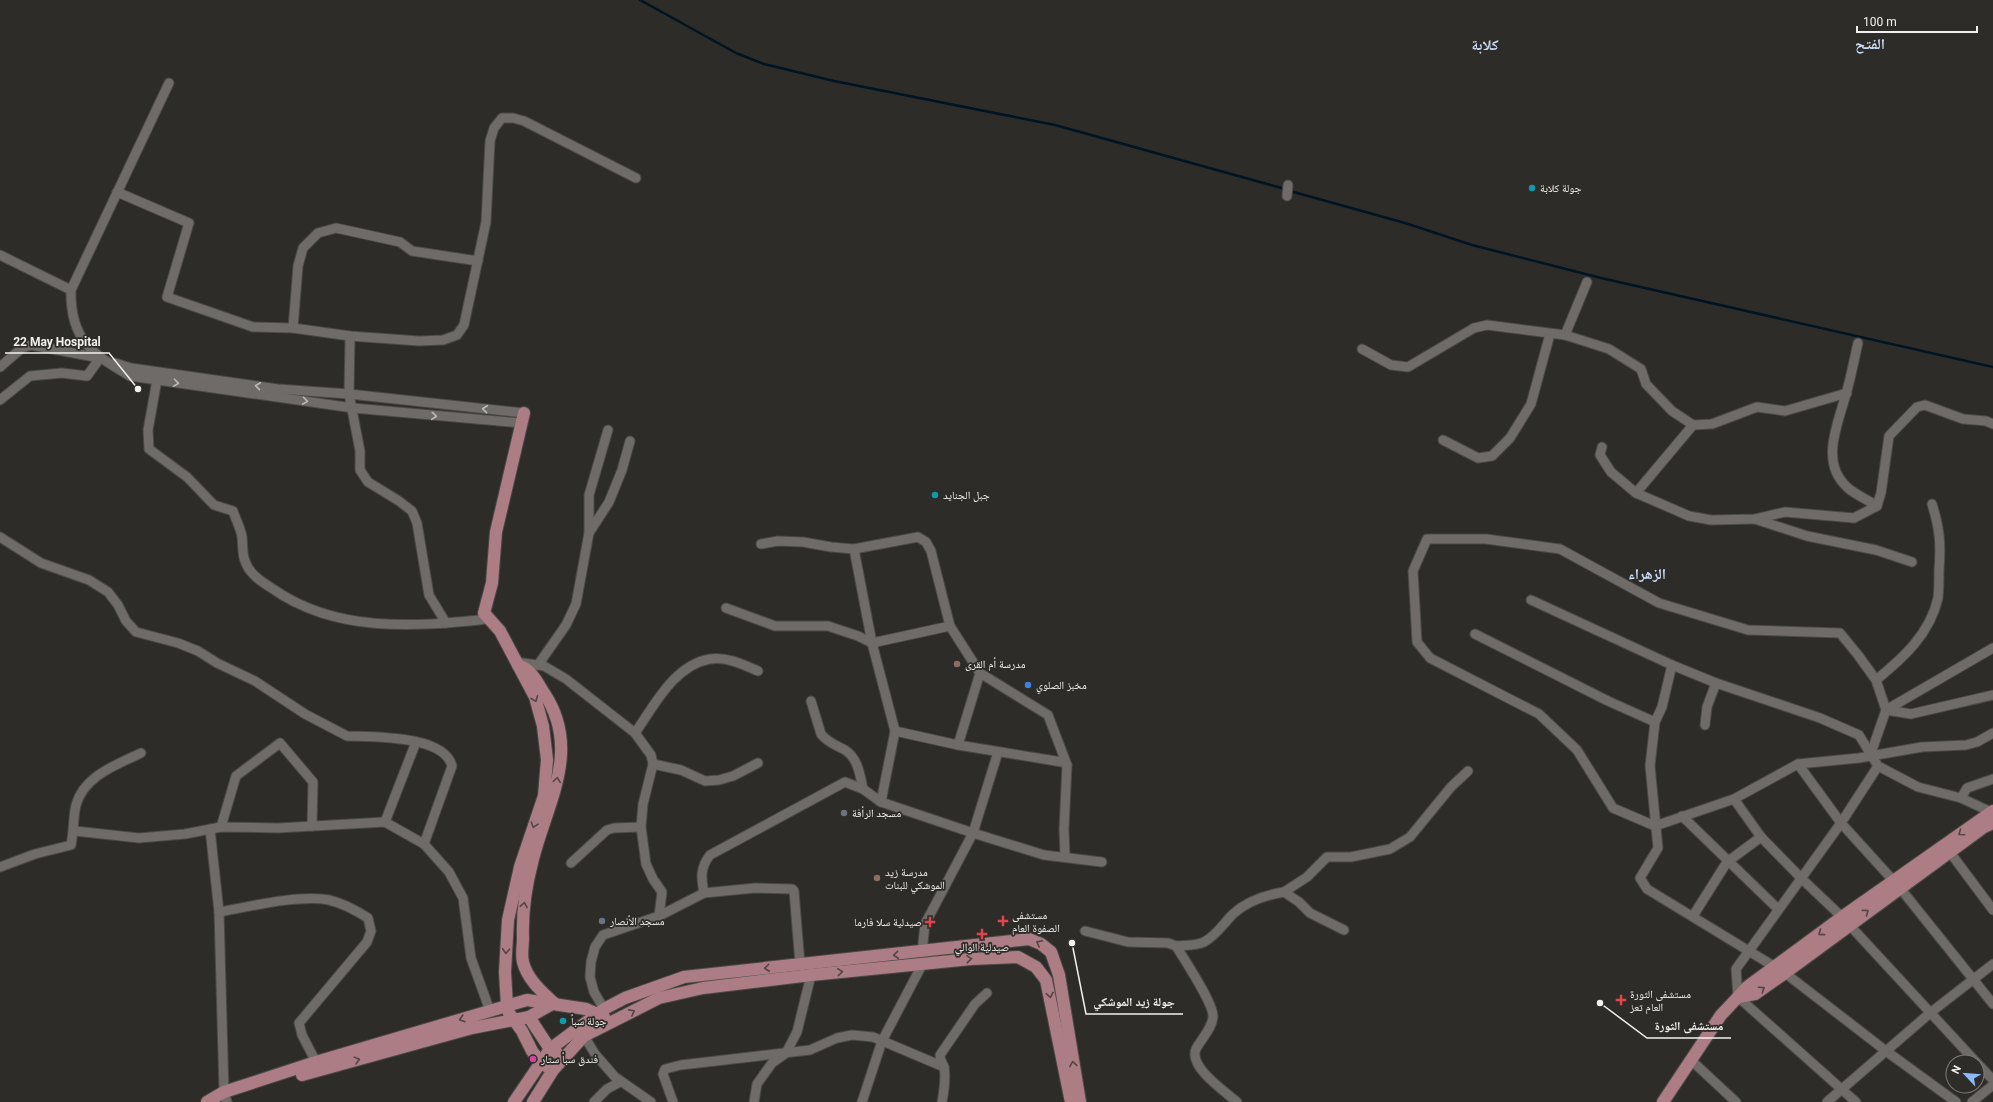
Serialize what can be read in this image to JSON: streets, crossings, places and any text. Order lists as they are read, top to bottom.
{
  "districts": ["الفتح", "كلابة", "الزهراء"],
  "places": {
    "other": [
      "جولة كلابة",
      "22 May Hospital",
      "جبل الجنايد",
      "مدرسة أم القرى",
      "مخبز الصلوي",
      "مسجد الرأفة",
      "مدرسة زيد الموشكي للبنات",
      "مسجد الأنصار",
      "جولة زيد الموشكي",
      "مستشفى الثورة",
      "جولة سبأ",
      "فندق سبأ ستار"
    ],
    "health": [
      "مستشفى الصفوة العام",
      "صيدلية سلا فارما",
      "صيدلية الوالي",
      "مستشفى الثورة العام تعز"
    ]
  },
  "scale_bar": "100 m",
  "north": "top left"
}
